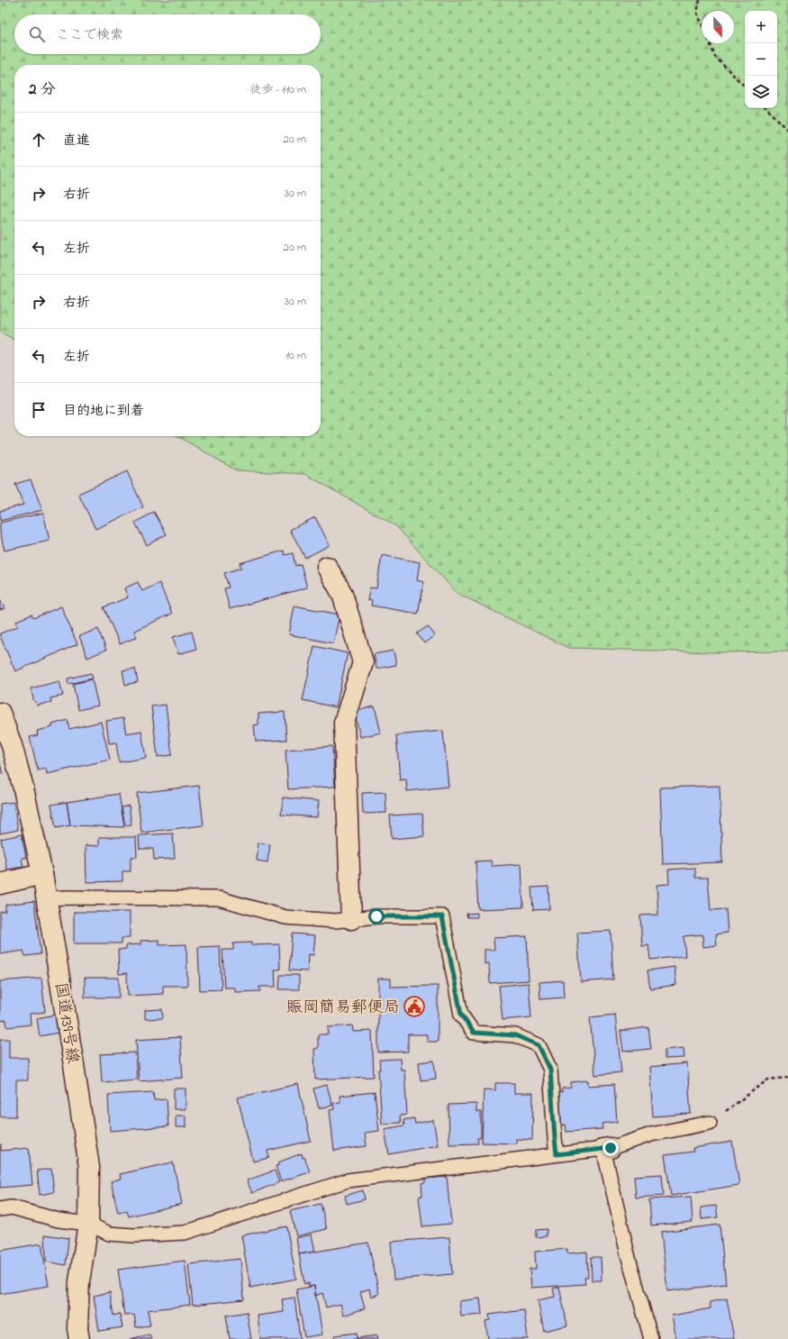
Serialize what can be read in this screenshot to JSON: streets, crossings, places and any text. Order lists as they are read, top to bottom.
{
  "streets": {
    "main road": ["国道139号線"]
  },
  "places": {
    "public building": ["賑岡簡易郵便局"]
  },
  "north": "bottom",
  "page": {
    "map_buttons": ["+", "−"],
    "search": "ここで検索",
    "heading": ["2 分", "徒歩 · 110 m"],
    "list": [
      ["直進", "20 m"],
      ["右折", "30 m"],
      ["左折", "20 m"],
      ["右折", "30 m"],
      ["左折", "10 m"],
      "目的地に到着"
    ]
  }
}
